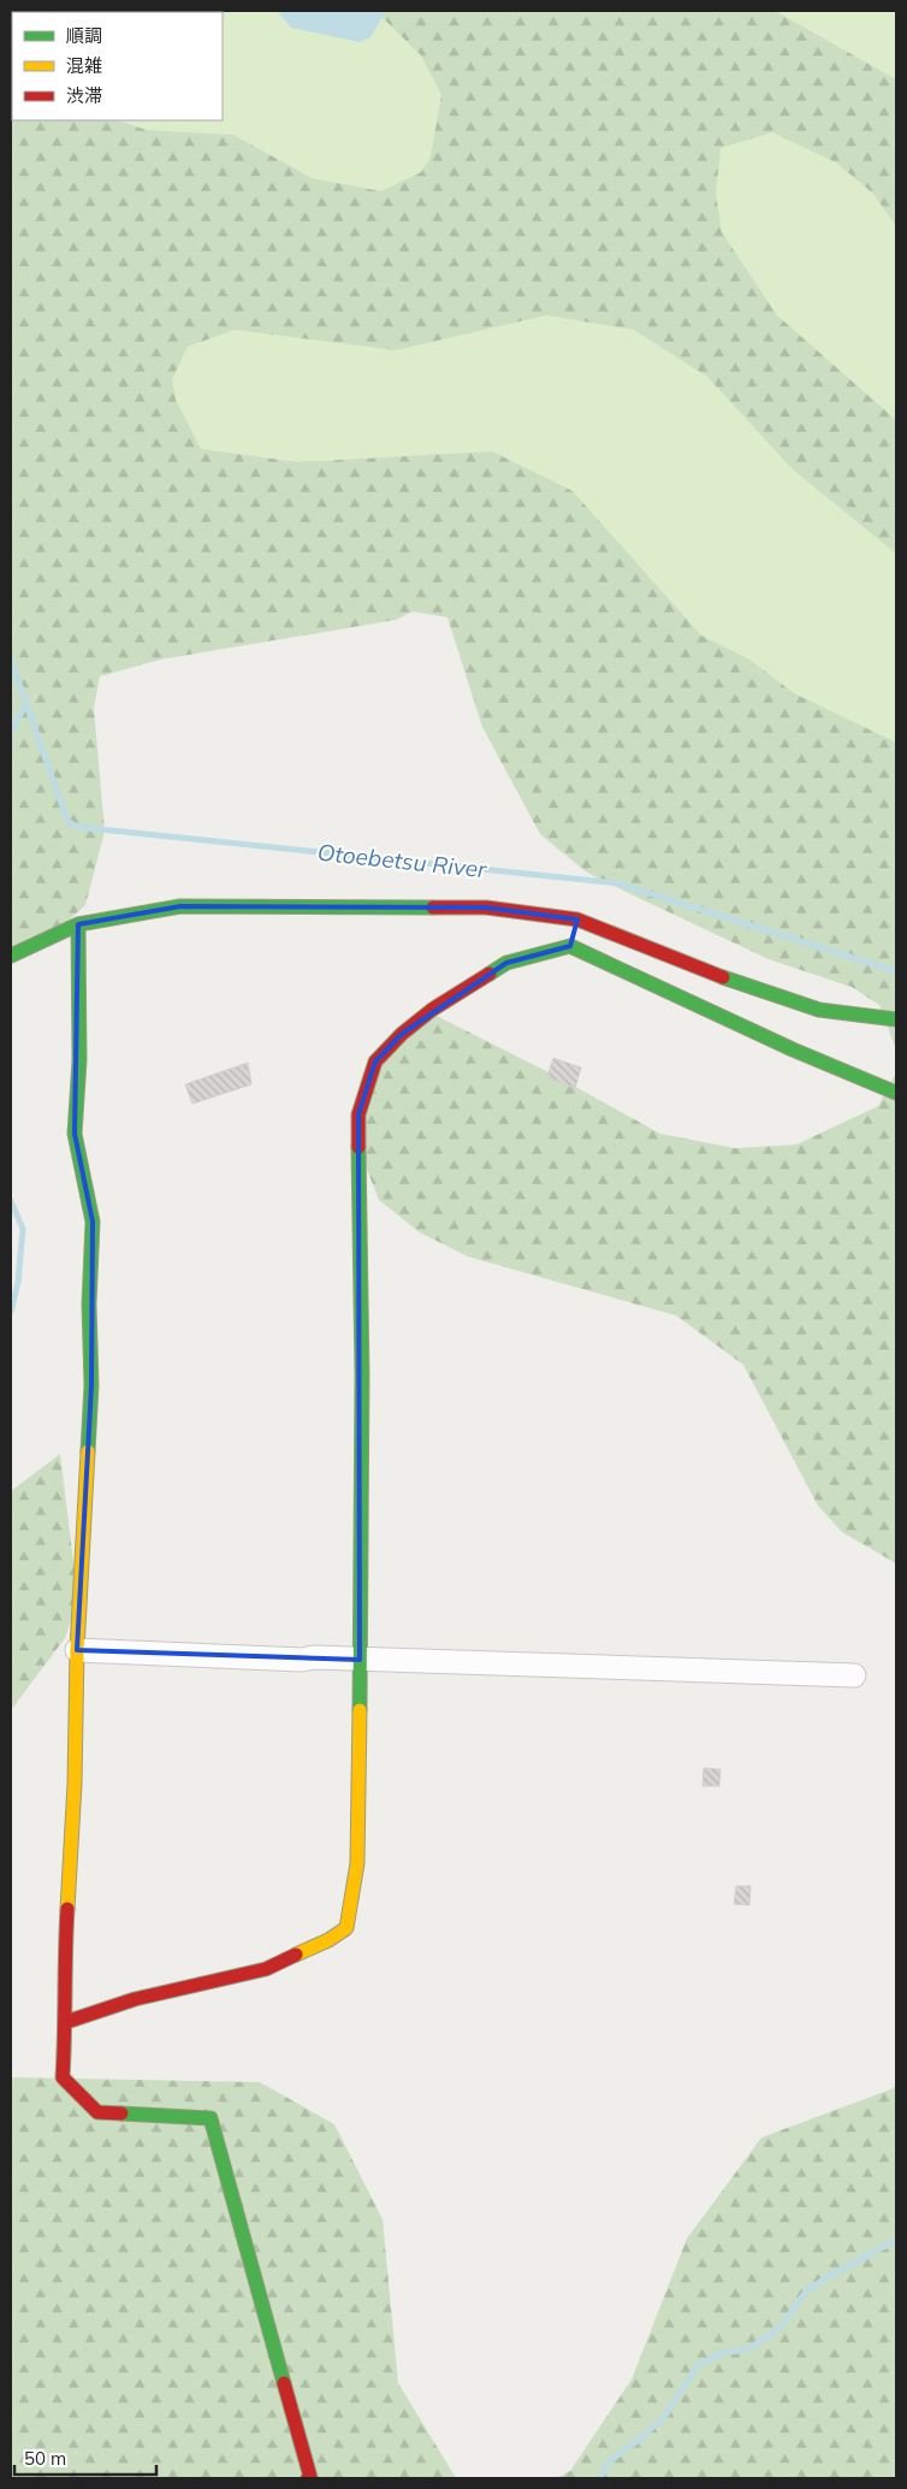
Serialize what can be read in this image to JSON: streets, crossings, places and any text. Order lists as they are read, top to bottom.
{
  "water": ["Otoebetsu River"],
  "legend": ["順調", "混雑", "渋滞"],
  "scale_bar": "50 m"
}
